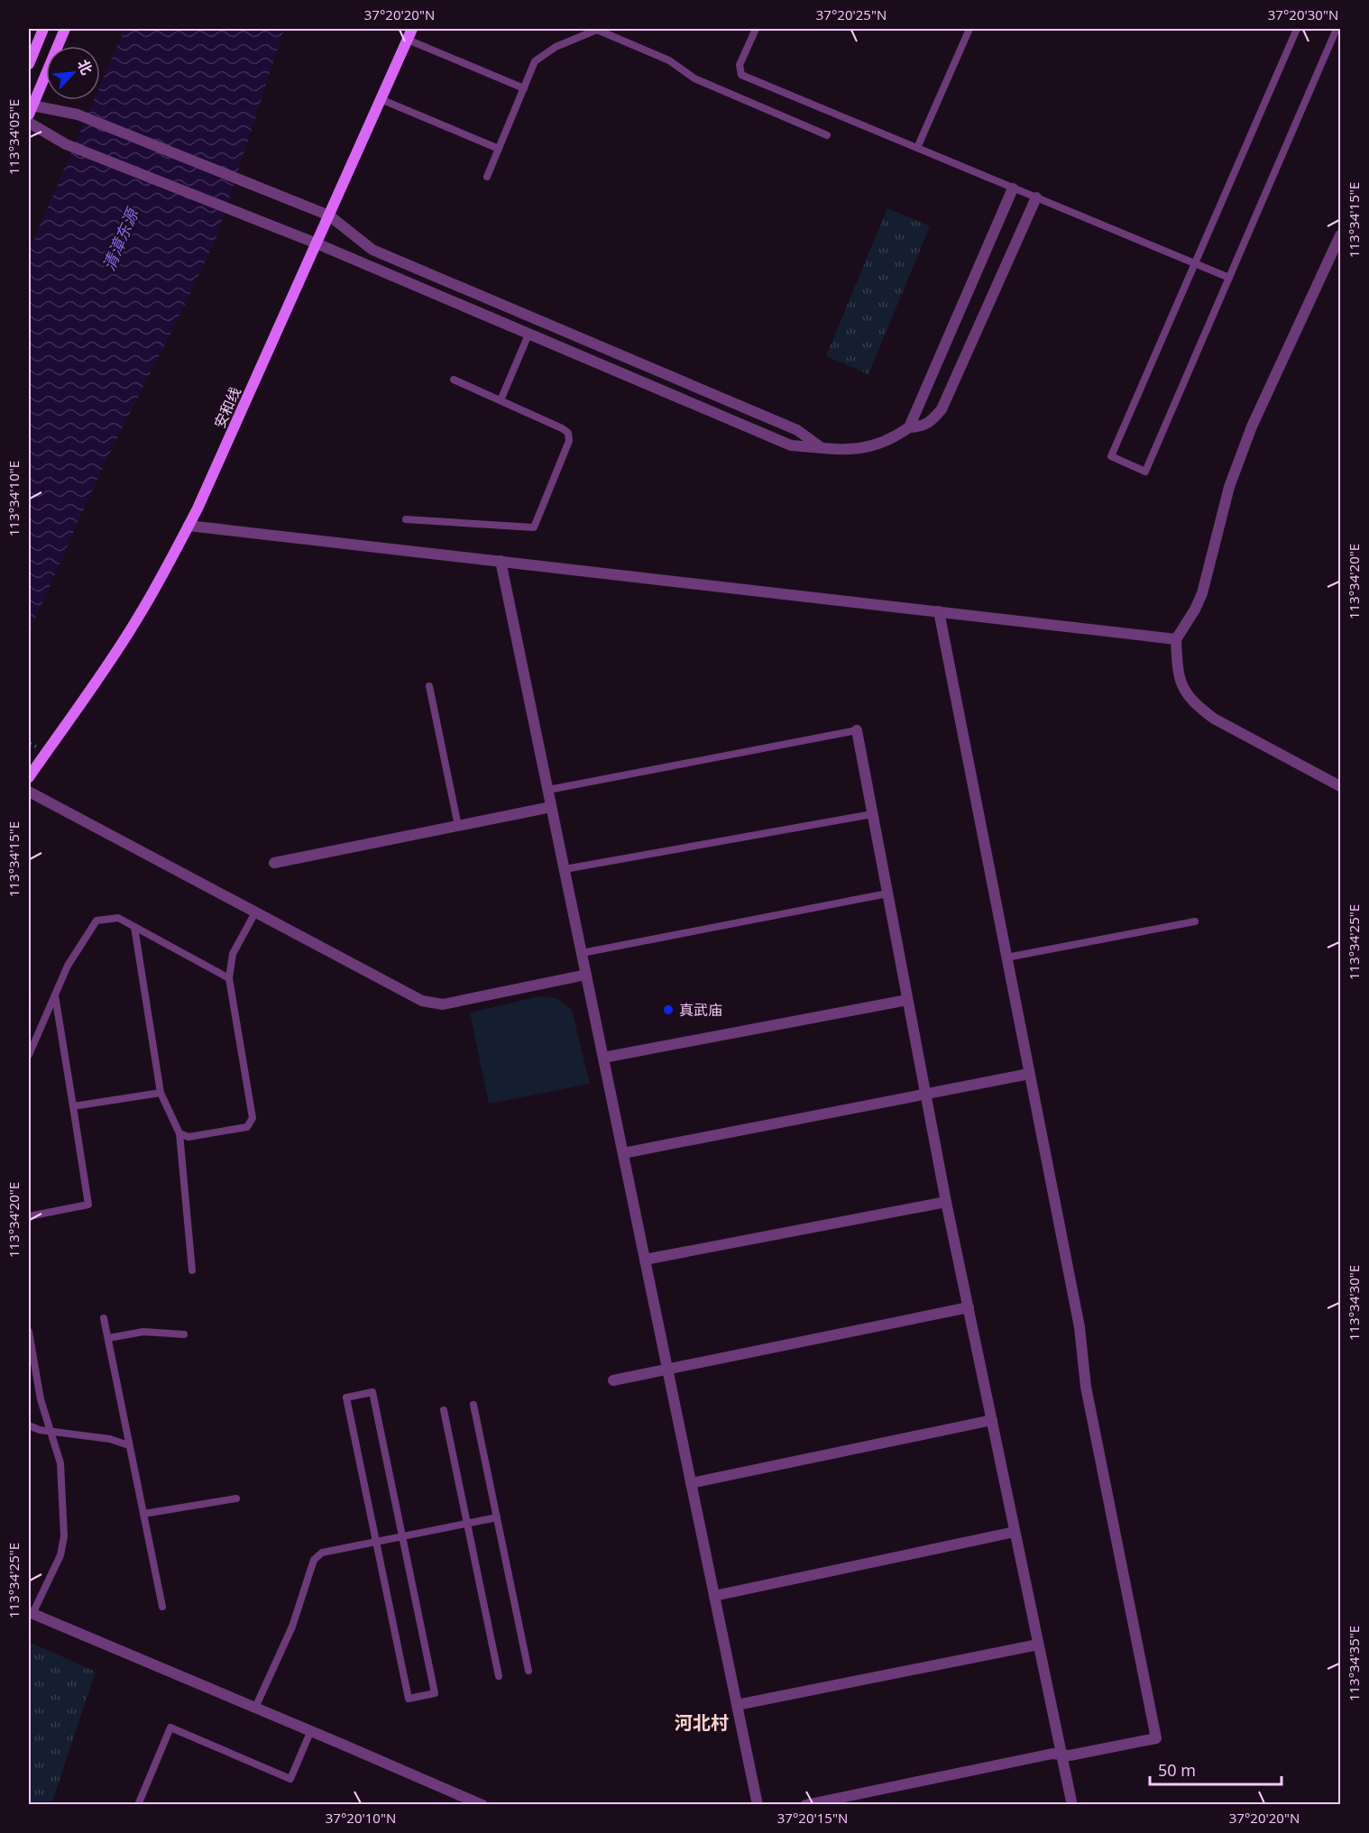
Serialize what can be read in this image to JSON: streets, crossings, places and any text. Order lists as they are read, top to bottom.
{
  "streets": {
    "main road": ["安和线"]
  },
  "districts": ["河北村"],
  "water": ["清漳东源"],
  "places": ["真武庙"],
  "scale_bar": "50 m",
  "north": "top right",
  "coordinates": [
    "37°20'20\"N",
    "37°20'25\"N",
    "37°20'30\"N",
    "113°34'05\"E",
    "113°34'15\"E",
    "113°34'10\"E",
    "113°34'20\"E",
    "113°34'25\"E",
    "113°34'30\"E",
    "113°34'35\"E",
    "37°20'10\"N",
    "37°20'15\"N"
  ]
}
